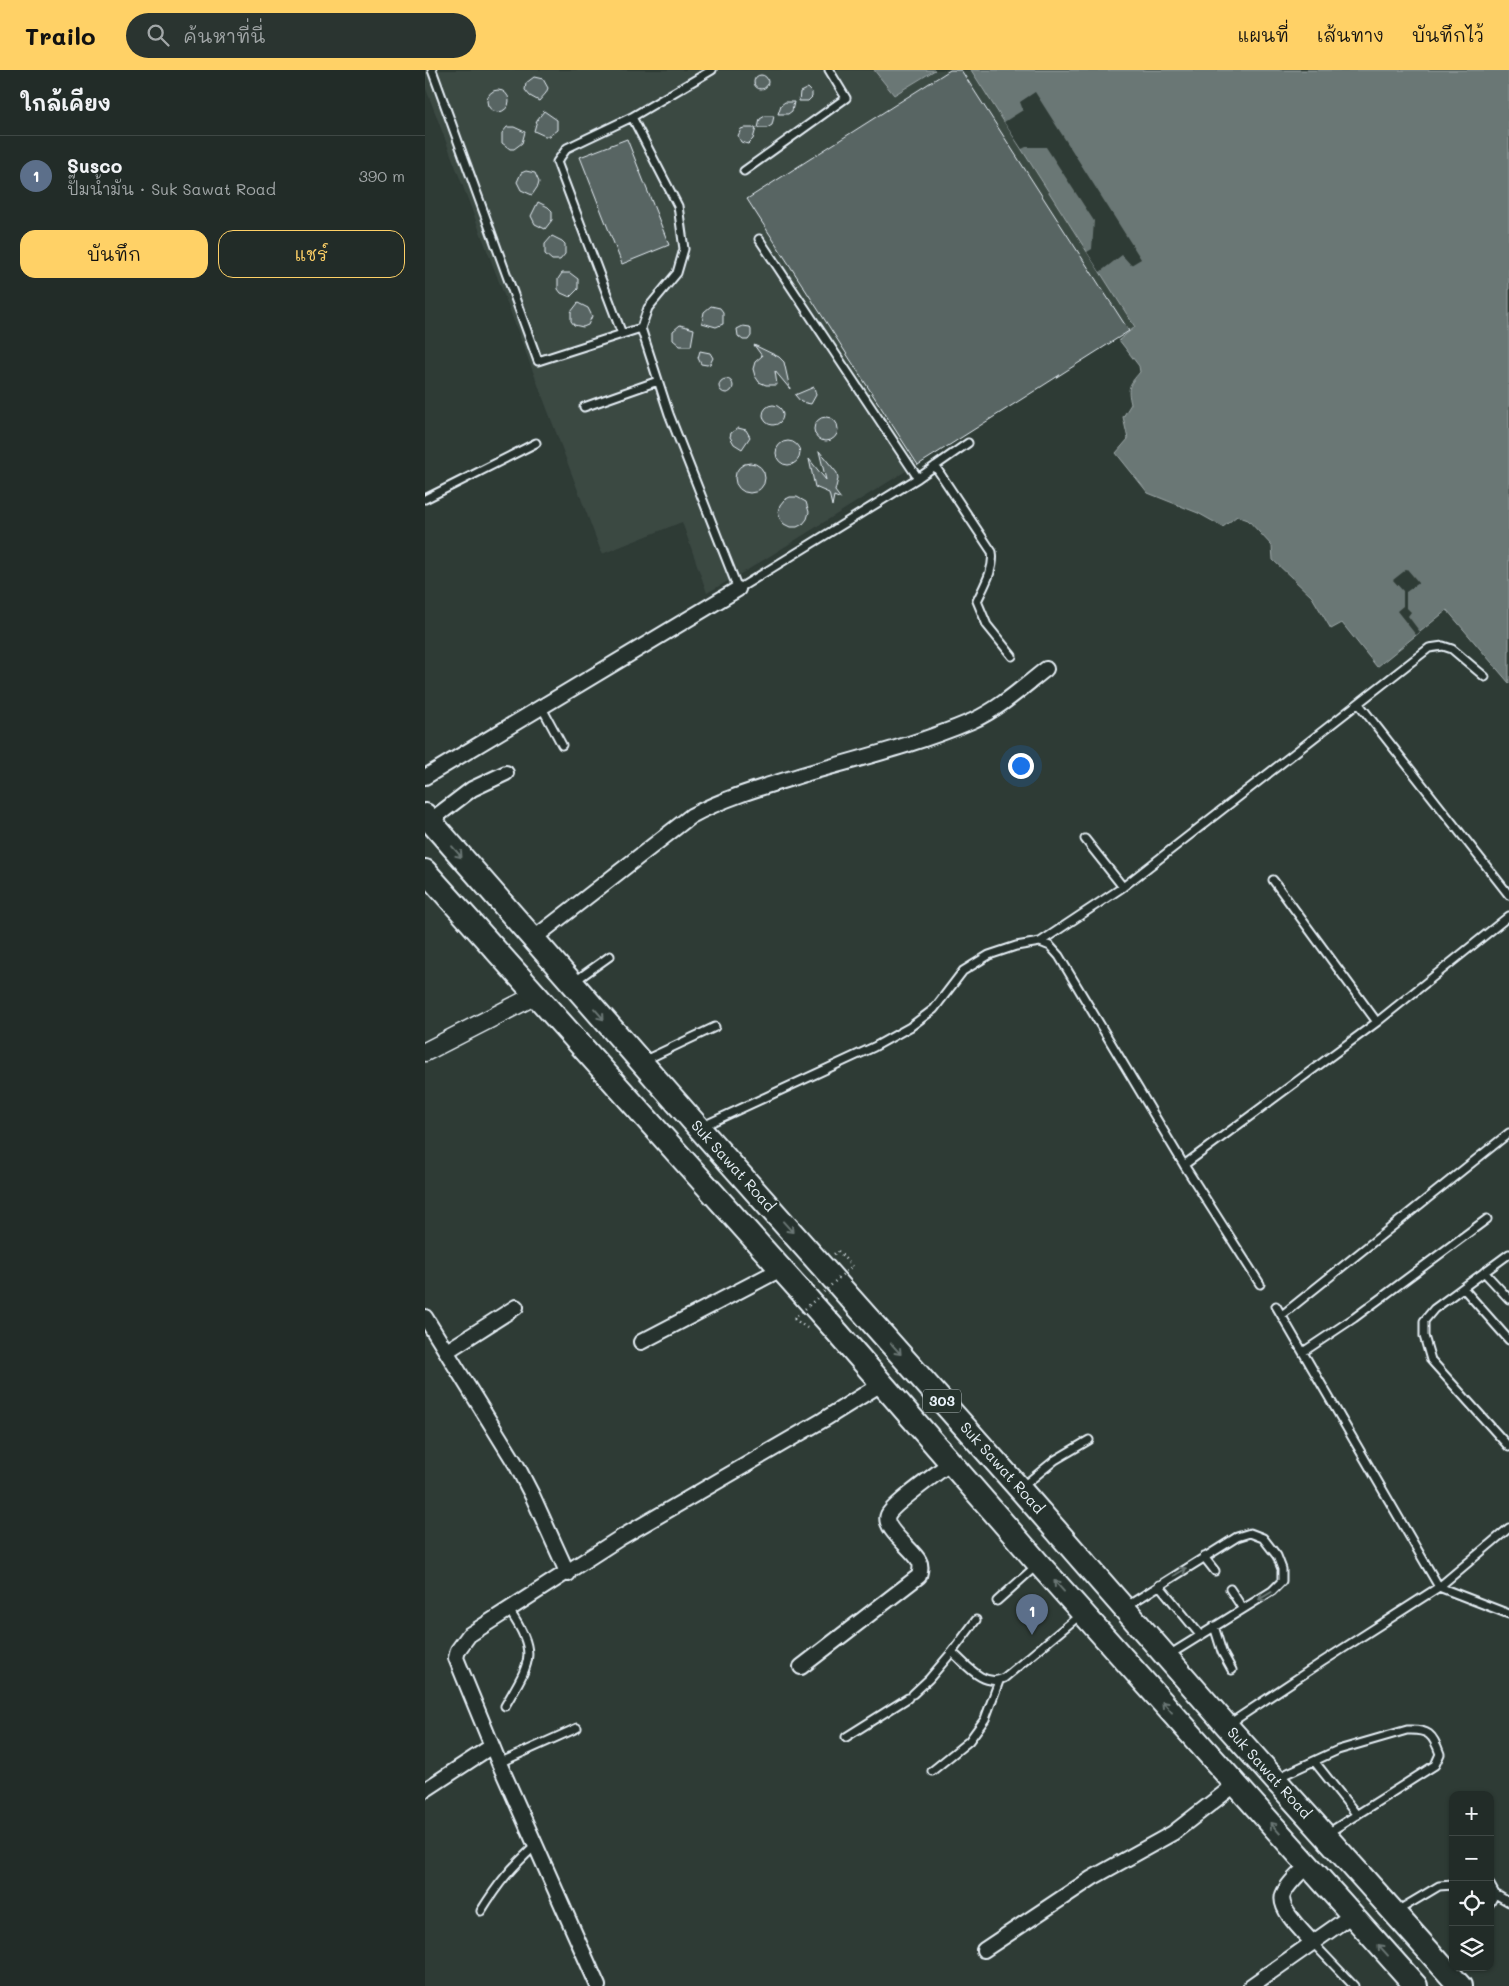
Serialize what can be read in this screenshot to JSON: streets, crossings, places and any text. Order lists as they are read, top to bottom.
{
  "streets": {
    "main road": ["Suk Sawat Road", "303"]
  },
  "page": {
    "header": "Trailo",
    "search": "ค้นหาที่นี่",
    "nav": ["แผนที่", "เส้นทาง", "บันทึกไว้"],
    "heading": "ใกล้เคียง",
    "list": [
      {
        "mark": "1",
        "name": "Susco",
        "note": "ปั๊มน้ำมัน · Suk Sawat Road",
        "value": "390 m"
      }
    ],
    "buttons": ["บันทึก", "แชร์"],
    "pins": "1",
    "map_buttons": ["+", "−"]
  }
}
